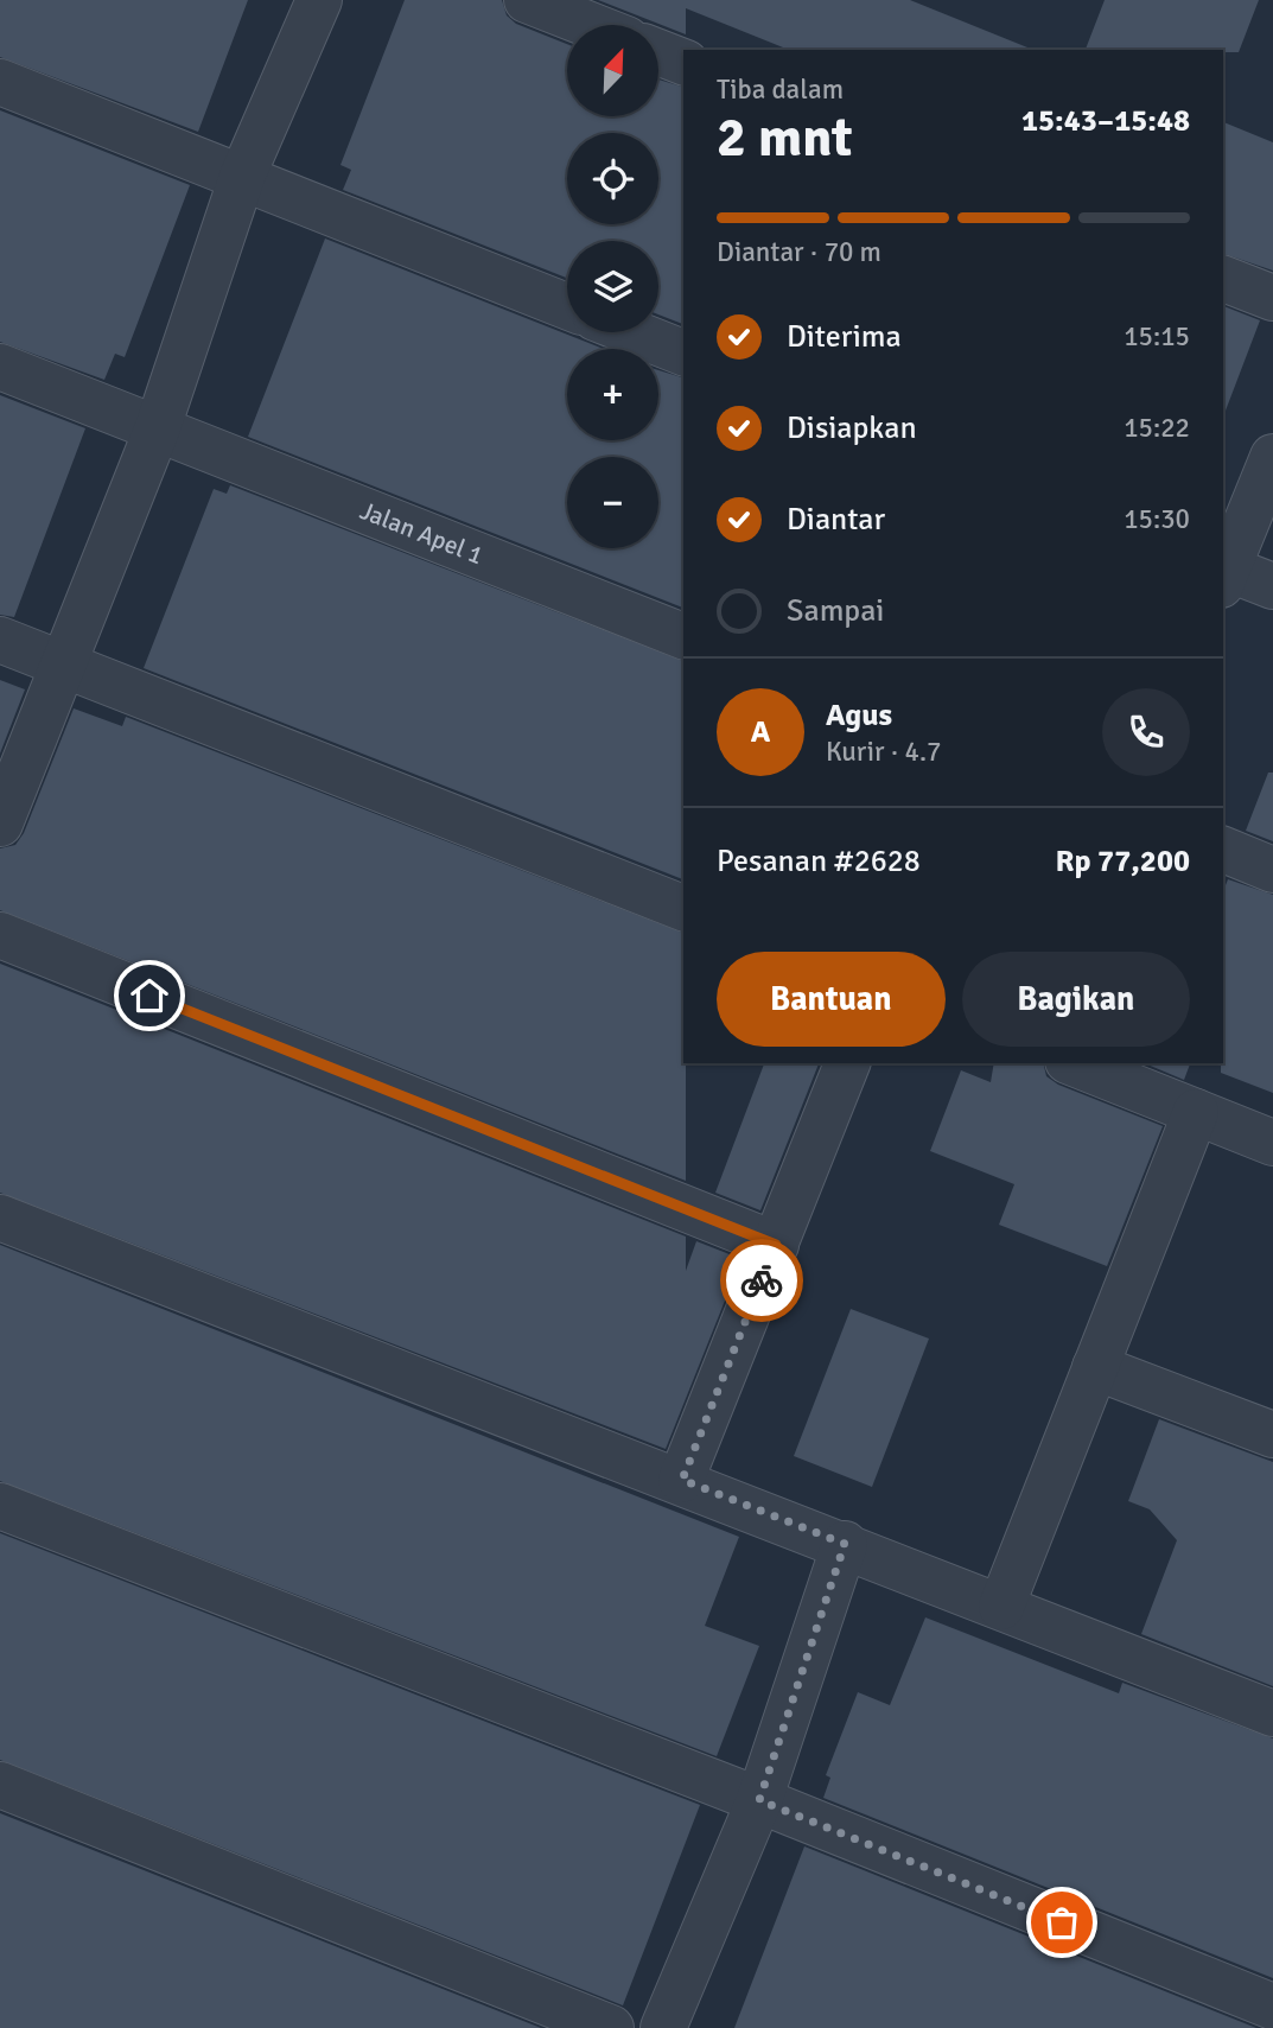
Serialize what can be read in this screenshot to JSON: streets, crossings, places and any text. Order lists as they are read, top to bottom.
{
  "streets": {
    "street": ["Jalan Apel 1"]
  },
  "north": "top right",
  "page": {
    "map_buttons": ["+", "−"],
    "heading": ["2 mnt", "Tiba dalam", "15:43–15:48"],
    "panel": [
      "Agus",
      "Kurir · 4.7",
      "Pesanan #2628",
      "Rp 77,200"
    ],
    "bar": "Diantar · 70 m",
    "list": [
      ["Diterima", "15:15"],
      ["Disiapkan", "15:22"],
      ["Diantar", "15:30"],
      "Sampai"
    ],
    "round": "A",
    "buttons": ["Bantuan", "Bagikan"]
  }
}
